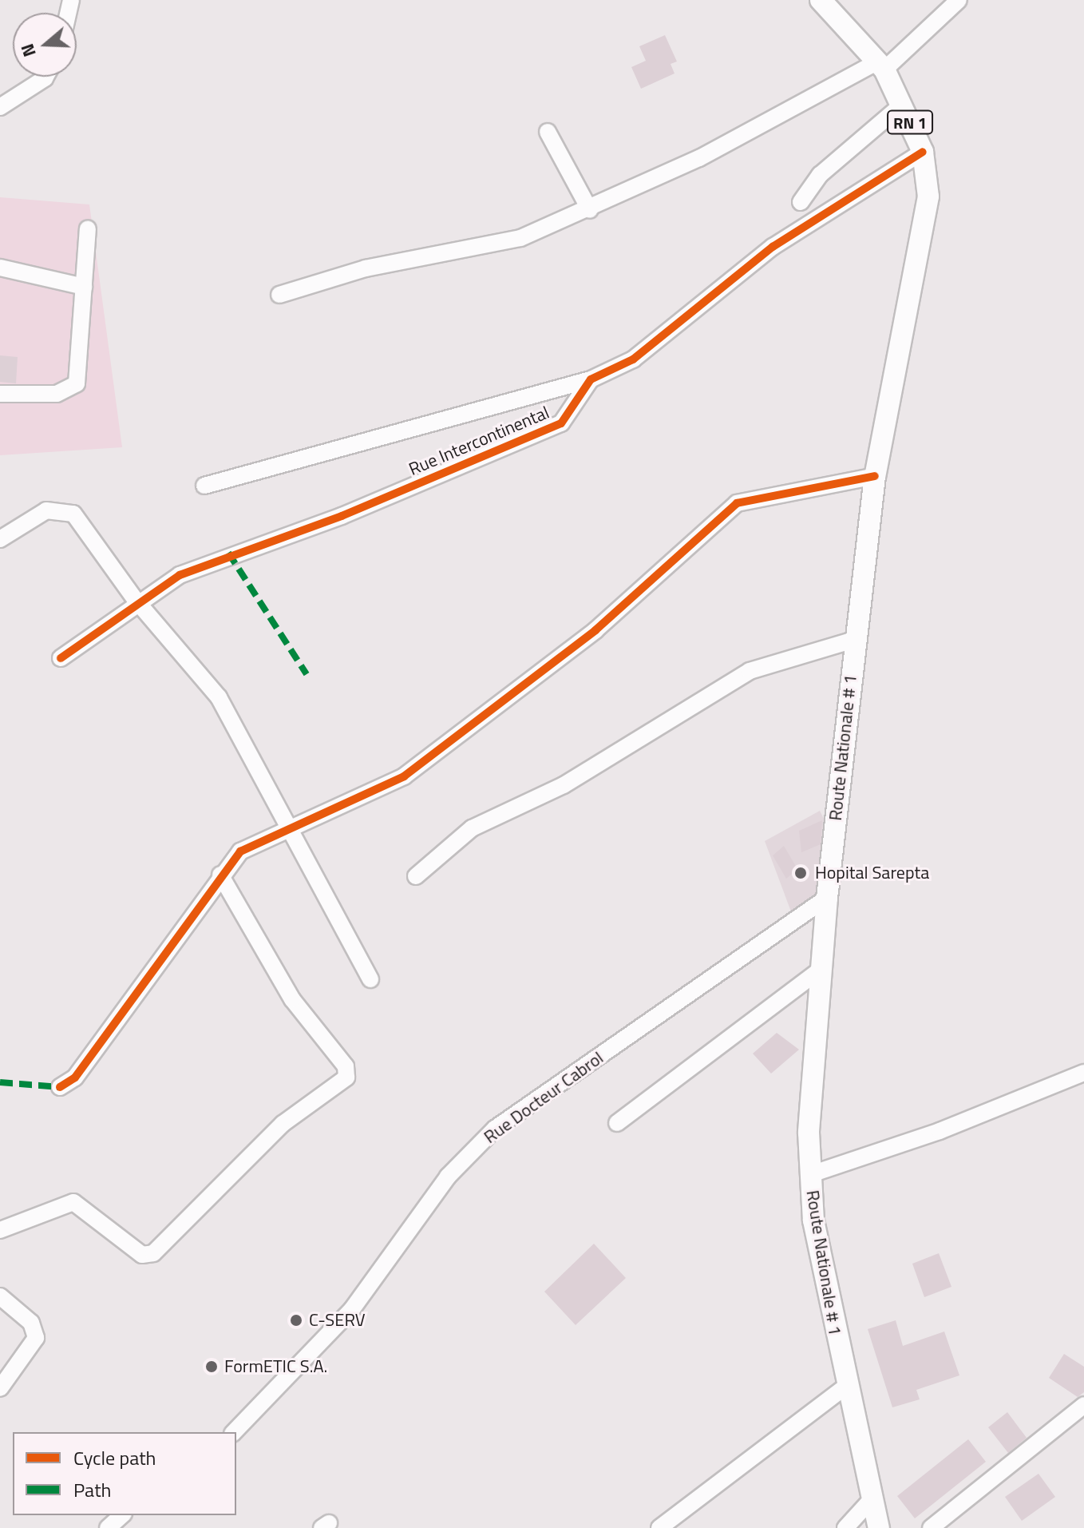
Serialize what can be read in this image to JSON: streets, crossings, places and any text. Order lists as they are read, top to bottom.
{
  "streets": {
    "main road": ["RN 1", "Route Nationale # 1"],
    "street": ["Rue Intercontinental", "Rue Docteur Cabrol"]
  },
  "crossings": [
    ["Route Nationale # 1", "Rue Docteur Cabrol"]
  ],
  "places": ["Hopital Sarepta", "C-SERV", "FormETIC S.A."],
  "legend": ["Cycle path", "Path"],
  "north": "left"
}
